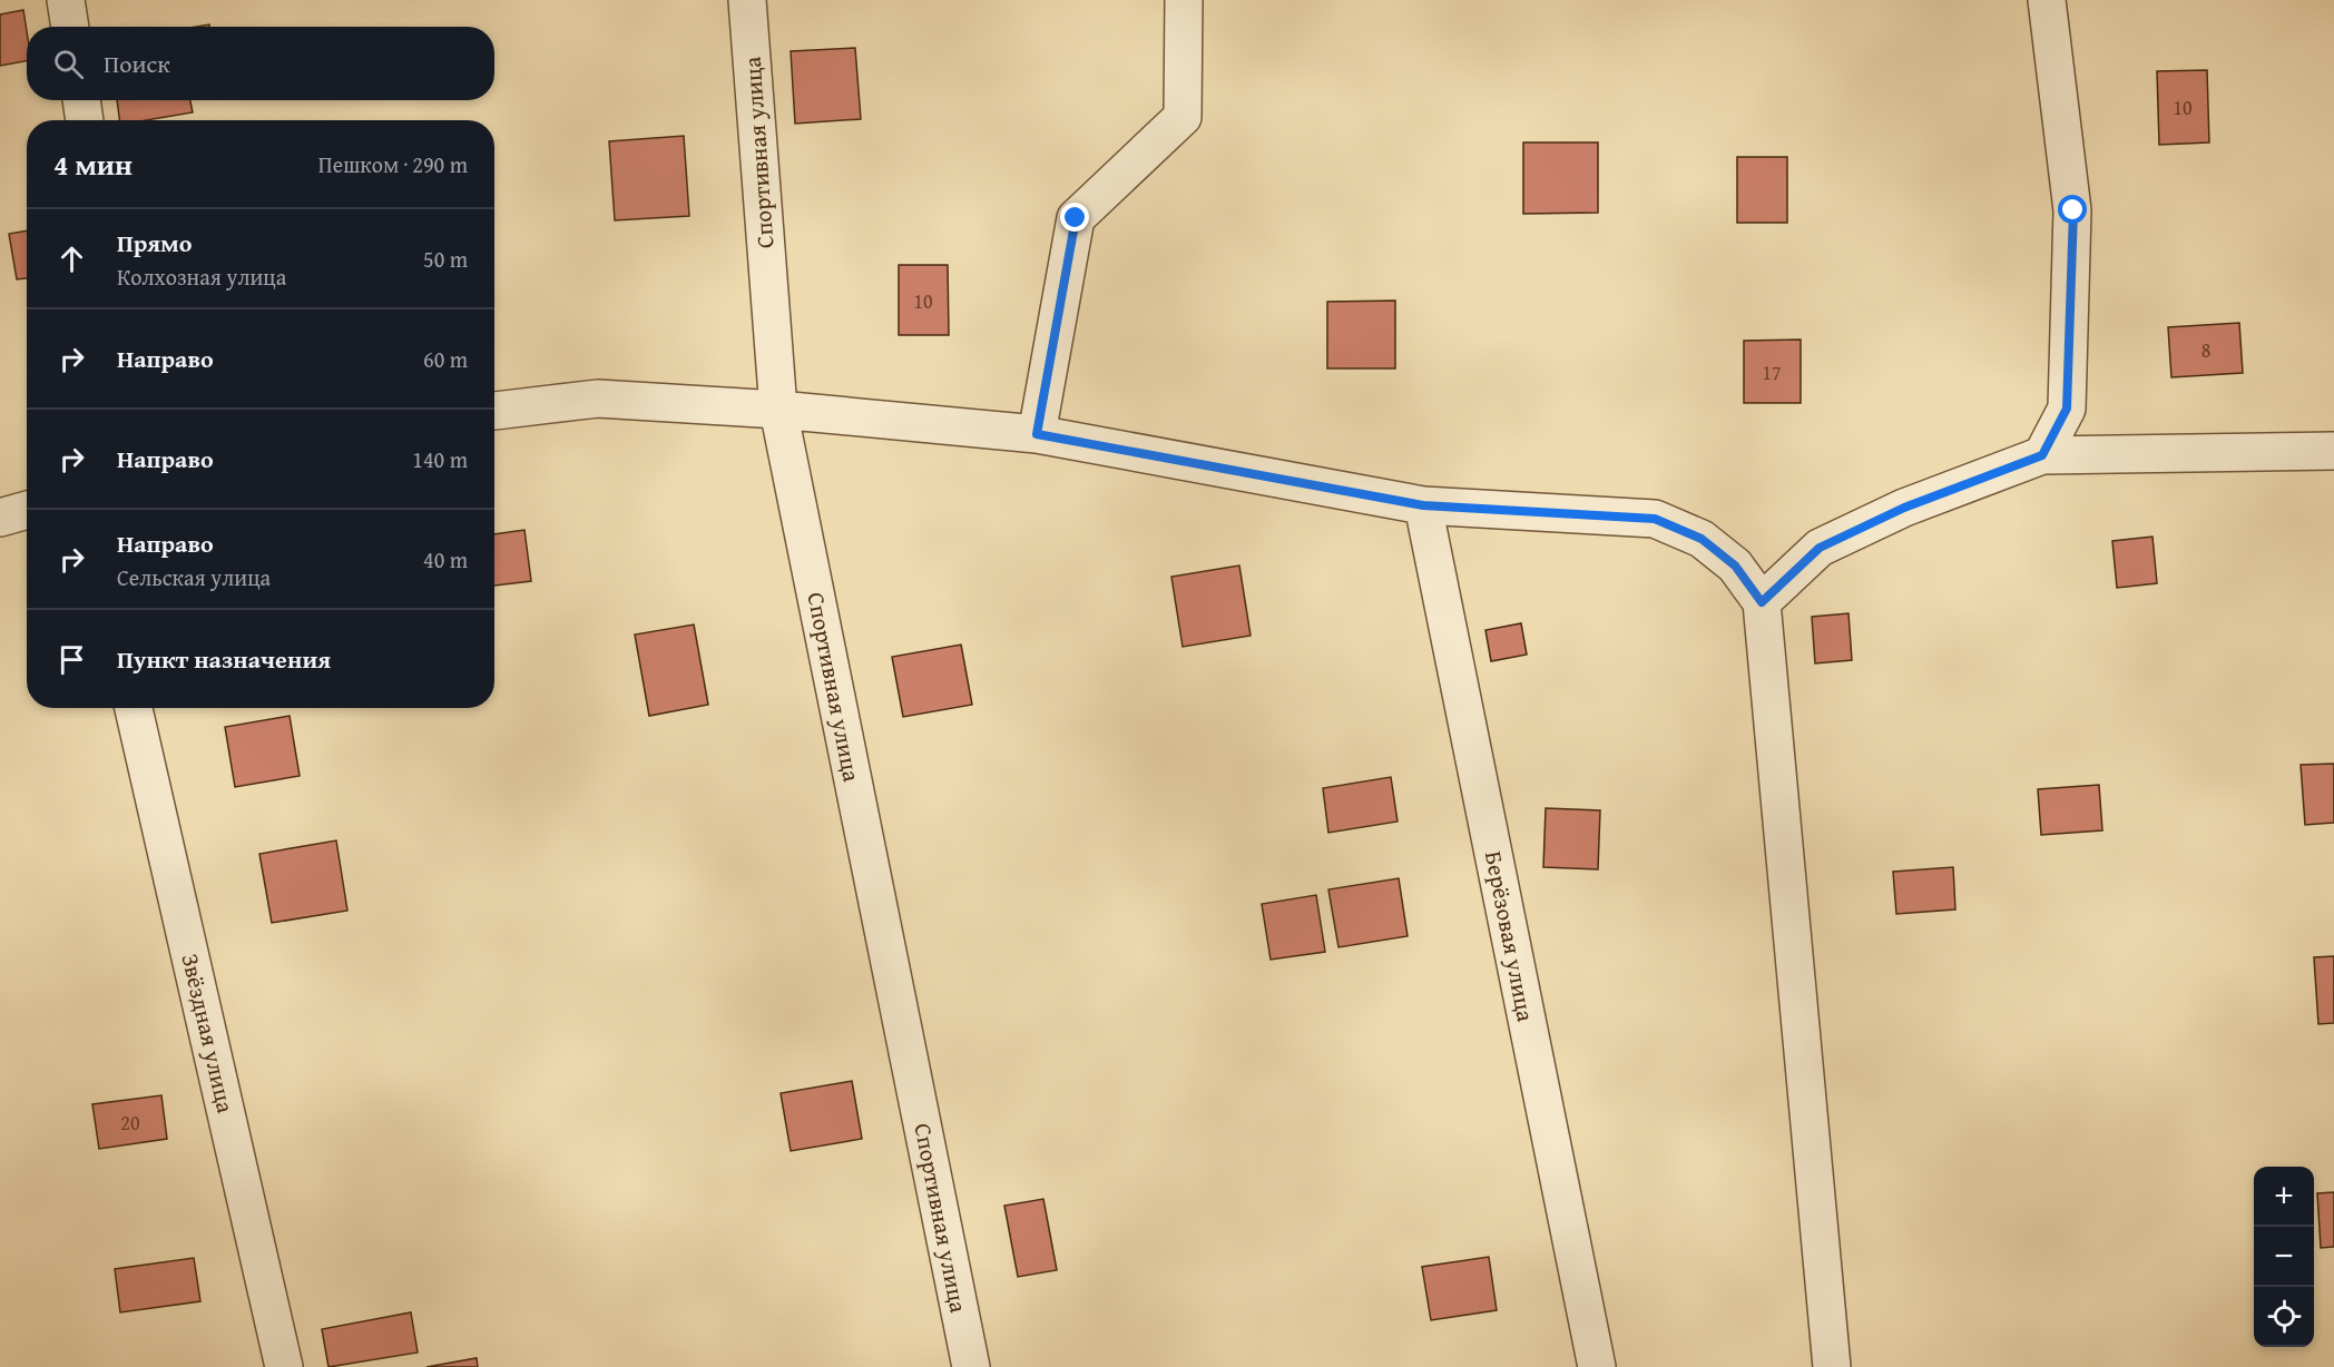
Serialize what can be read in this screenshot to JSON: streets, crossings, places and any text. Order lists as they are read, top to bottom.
{
  "streets": {
    "street": ["Спортивная улица", "Берёзовая улица", "Звёздная улица"]
  },
  "house_numbers": [
    "10",
    "10",
    "8",
    "17",
    "20"
  ],
  "page": {
    "search": "Поиск",
    "heading": ["4 мин", "Пешком · 290 m"],
    "list": [
      ["Прямо", "Колхозная улица", "50 m"],
      ["Направо", "60 m"],
      ["Направо", "140 m"],
      ["Направо", "Сельская улица", "40 m"],
      "Пункт назначения"
    ],
    "map_buttons": ["+", "−"]
  }
}
